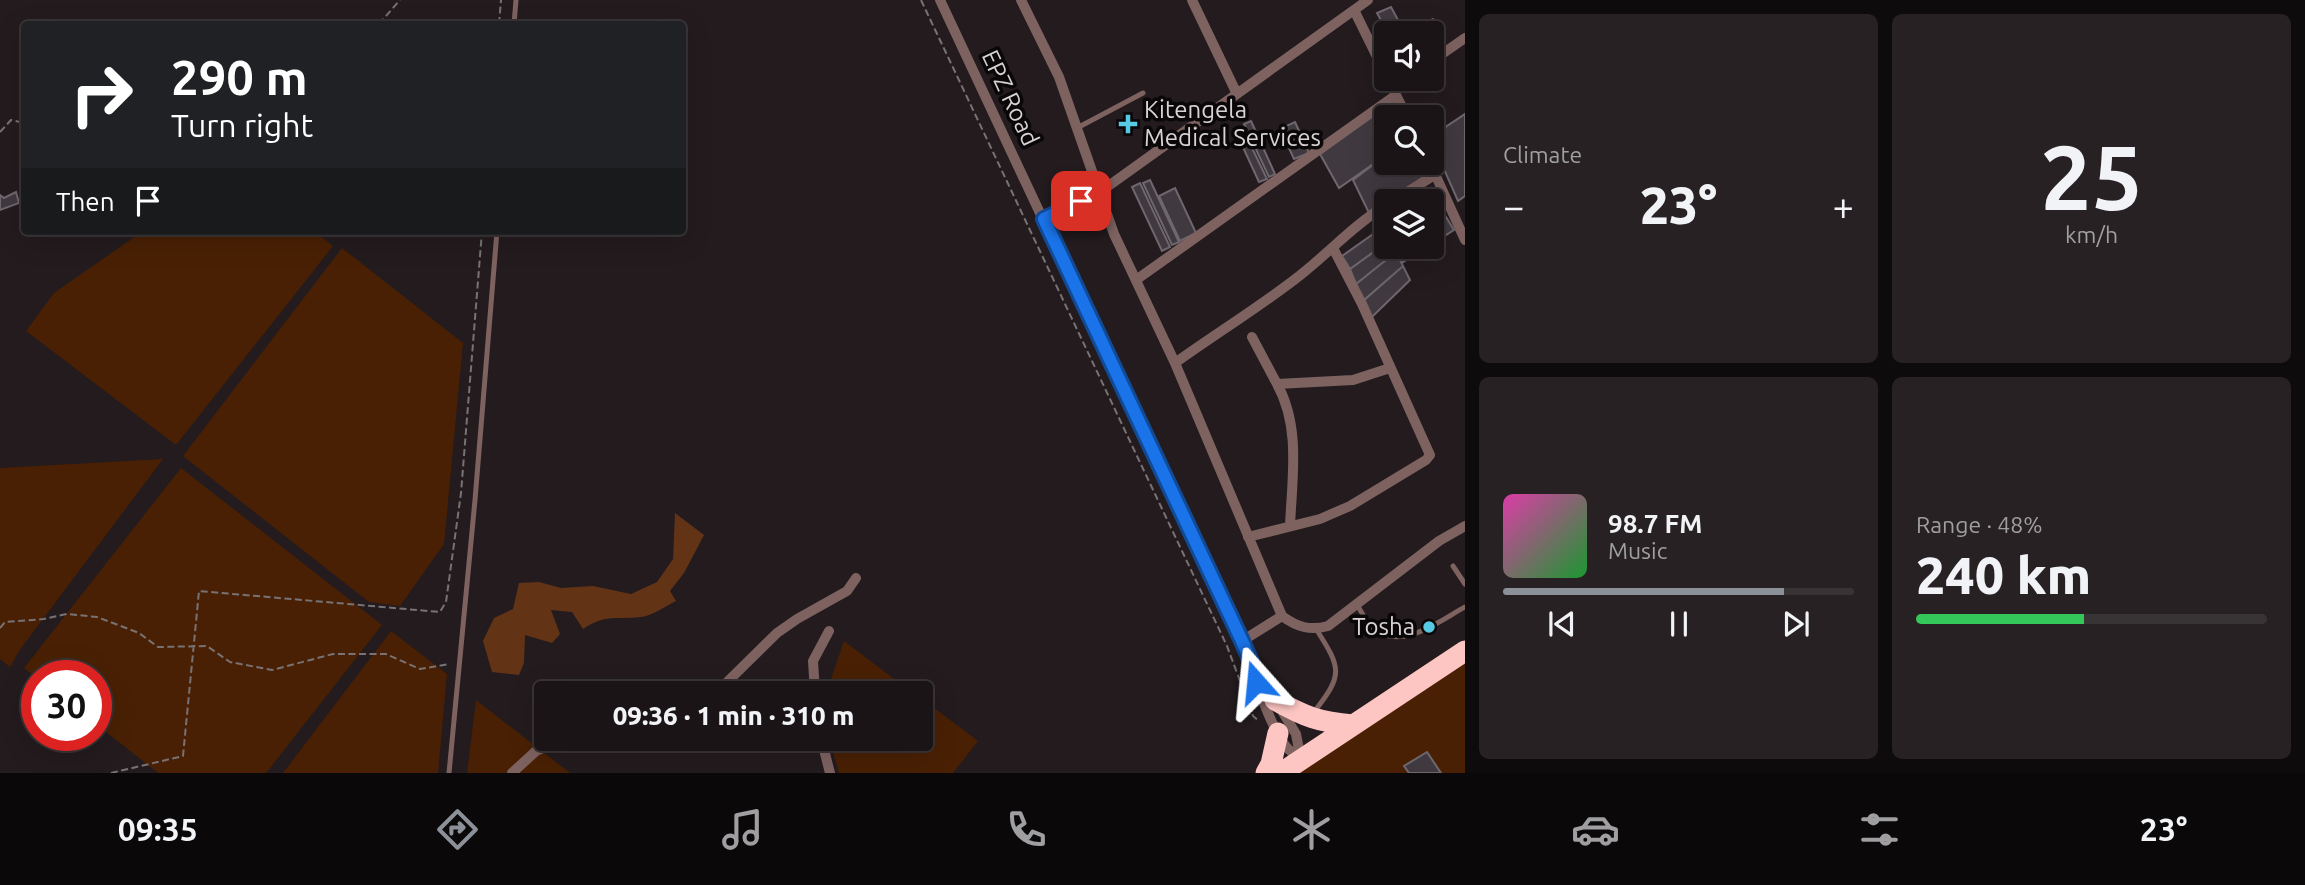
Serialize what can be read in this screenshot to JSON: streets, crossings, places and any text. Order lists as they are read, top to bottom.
{
  "streets": {
    "street": ["EPZ Road"]
  },
  "places": {
    "health": ["Kitengela Medical Services"],
    "other": ["Tosha"]
  },
  "page": {
    "tile": [
      "Climate",
      ["25", "km/h"],
      ["Range · 48%", "240 km"]
    ],
    "turn": ["290 m", "Turn right"],
    "then": "Then",
    "heat": ["−", "23°", "+"],
    "song": ["98.7 FM", "Music"],
    "limit": "30",
    "trip": "09:36 · 1 min · 310 m",
    "tabs": ["09:35", "23°"]
  }
}
